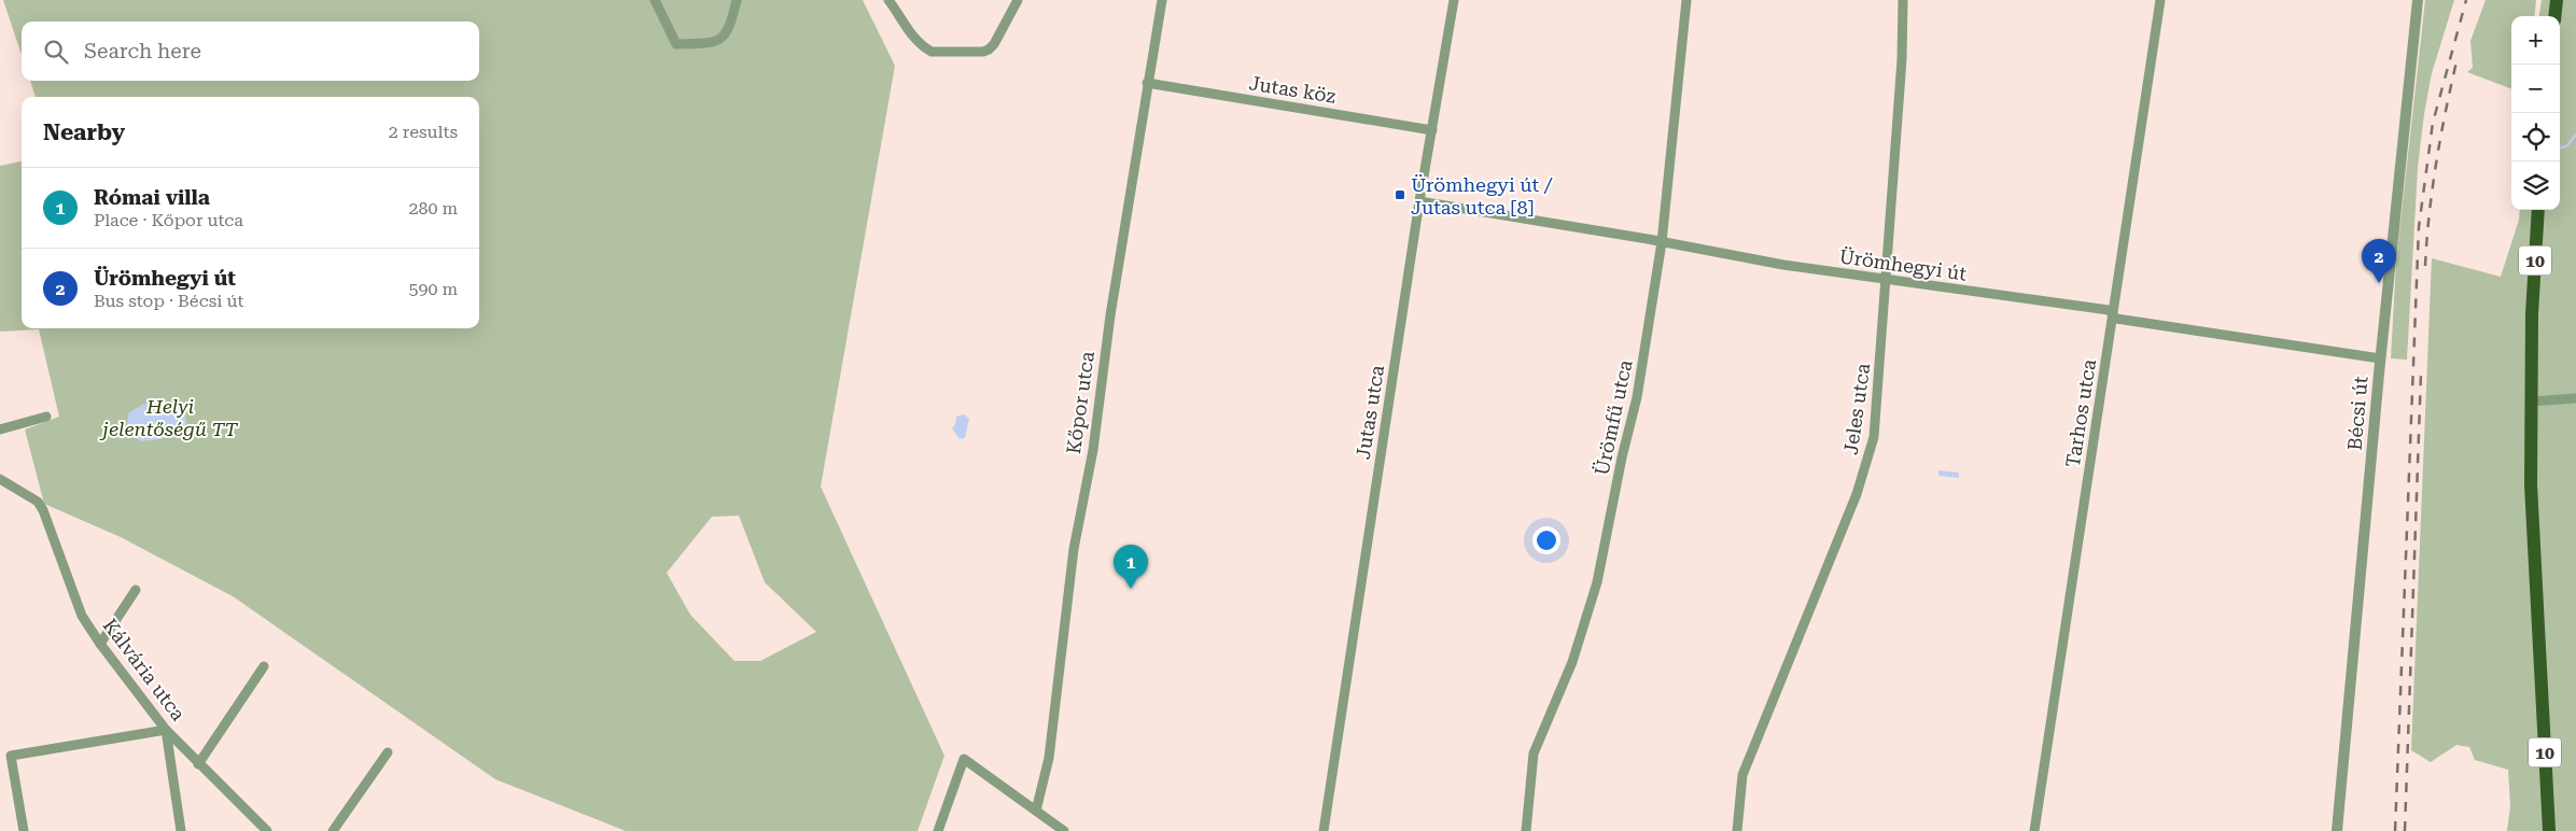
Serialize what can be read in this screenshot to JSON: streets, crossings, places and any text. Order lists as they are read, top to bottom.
{
  "streets": {
    "main road": ["10"],
    "street": [
      "Jutas köz",
      "Ürömhegyi út",
      "Kőpor utca",
      "Jeles utca",
      "Jutas utca",
      "Tarhos utca",
      "Bécsi út",
      "Ürömfű utca",
      "Kálvária utca"
    ]
  },
  "crossings": [
    ["Jutas köz", "Kőpor utca"],
    ["Jutas köz", "Jutas utca"],
    ["Ürömhegyi út", "Jeles utca"],
    ["Ürömhegyi út", "Jutas utca"],
    ["Ürömhegyi út", "Tarhos utca"],
    ["Ürömhegyi út", "Bécsi út"],
    ["Ürömhegyi út", "Ürömfű utca"]
  ],
  "parks": ["Helyi jelentőségű TT"],
  "places": {
    "transit": ["Ürömhegyi út / Jutas utca [8]"]
  },
  "page": {
    "map_buttons": ["+", "−"],
    "search": "Search here",
    "heading": ["Nearby", "2 results"],
    "list": [
      {
        "mark": "1",
        "name": "Római villa",
        "note": "Place · Kőpor utca",
        "value": "280 m"
      },
      {
        "mark": "2",
        "name": "Ürömhegyi út",
        "note": "Bus stop · Bécsi út",
        "value": "590 m"
      }
    ],
    "pins": ["2", "1"]
  }
}
